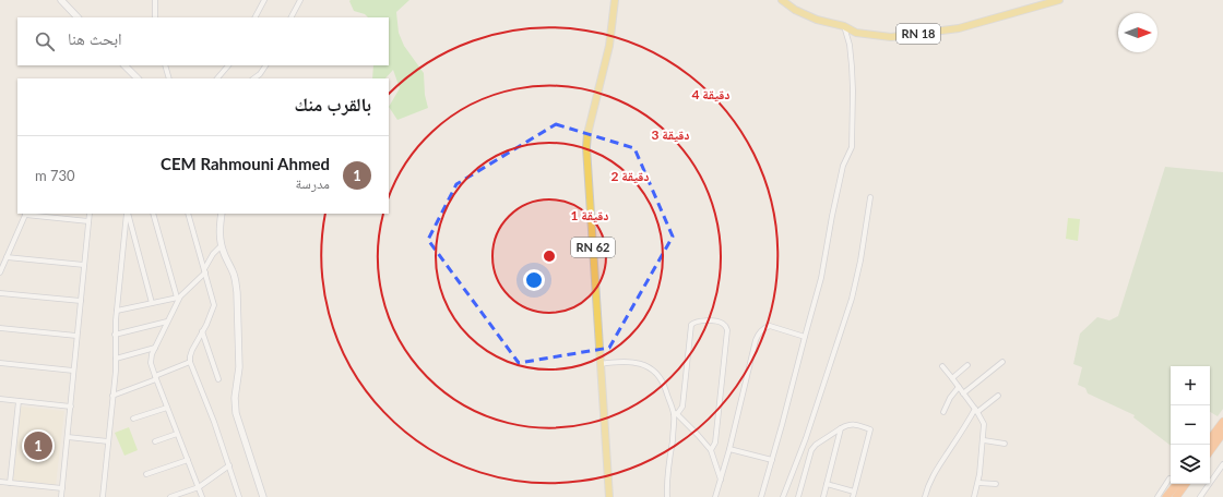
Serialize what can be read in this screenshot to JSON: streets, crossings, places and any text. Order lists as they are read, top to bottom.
{
  "streets": {
    "main road": ["RN 18", "RN 62"]
  },
  "north": "right",
  "page": {
    "search": "ابحث هنا",
    "heading": "بالقرب منك",
    "list": [
      {
        "mark": "1",
        "name": "CEM Rahmouni Ahmed",
        "note": "مدرسة",
        "value": "730 m"
      }
    ],
    "map_buttons": ["+", "−"],
    "pins": "1"
  },
  "rings": [
    "4 دقيقة",
    "3 دقيقة",
    "2 دقيقة",
    "1 دقيقة"
  ]
}
